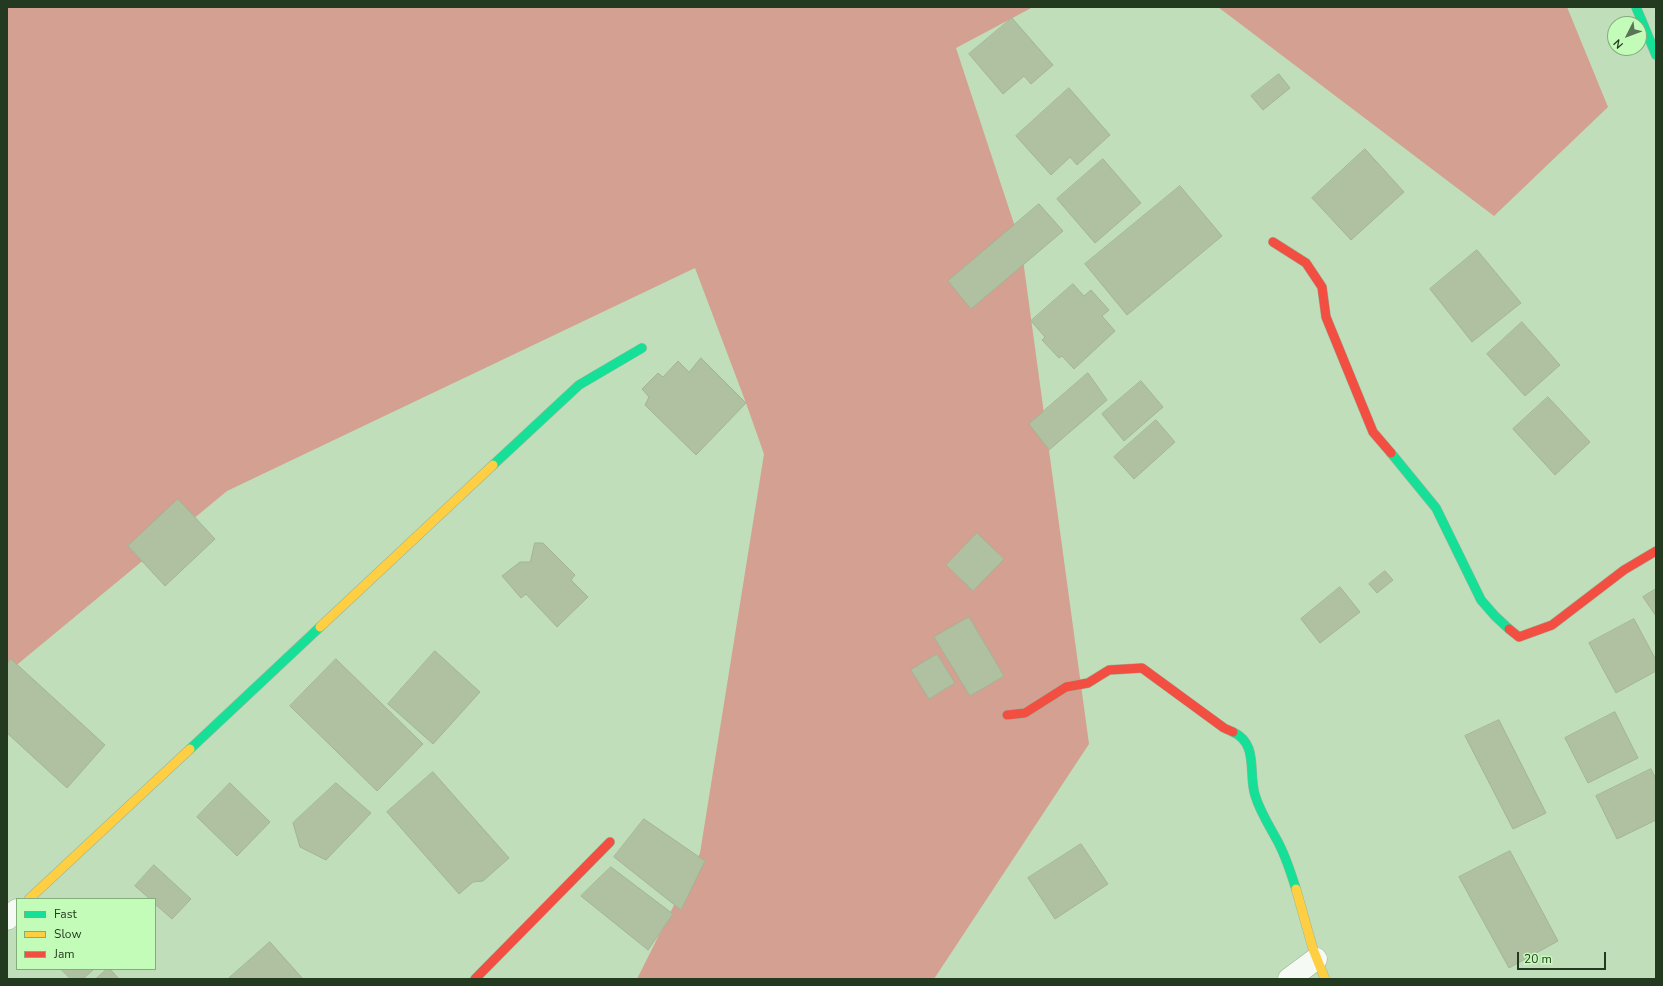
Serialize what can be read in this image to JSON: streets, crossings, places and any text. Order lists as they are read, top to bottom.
{
  "legend": ["Fast", "Slow", "Jam"],
  "scale_bar": "20 m",
  "north": "bottom left"
}
